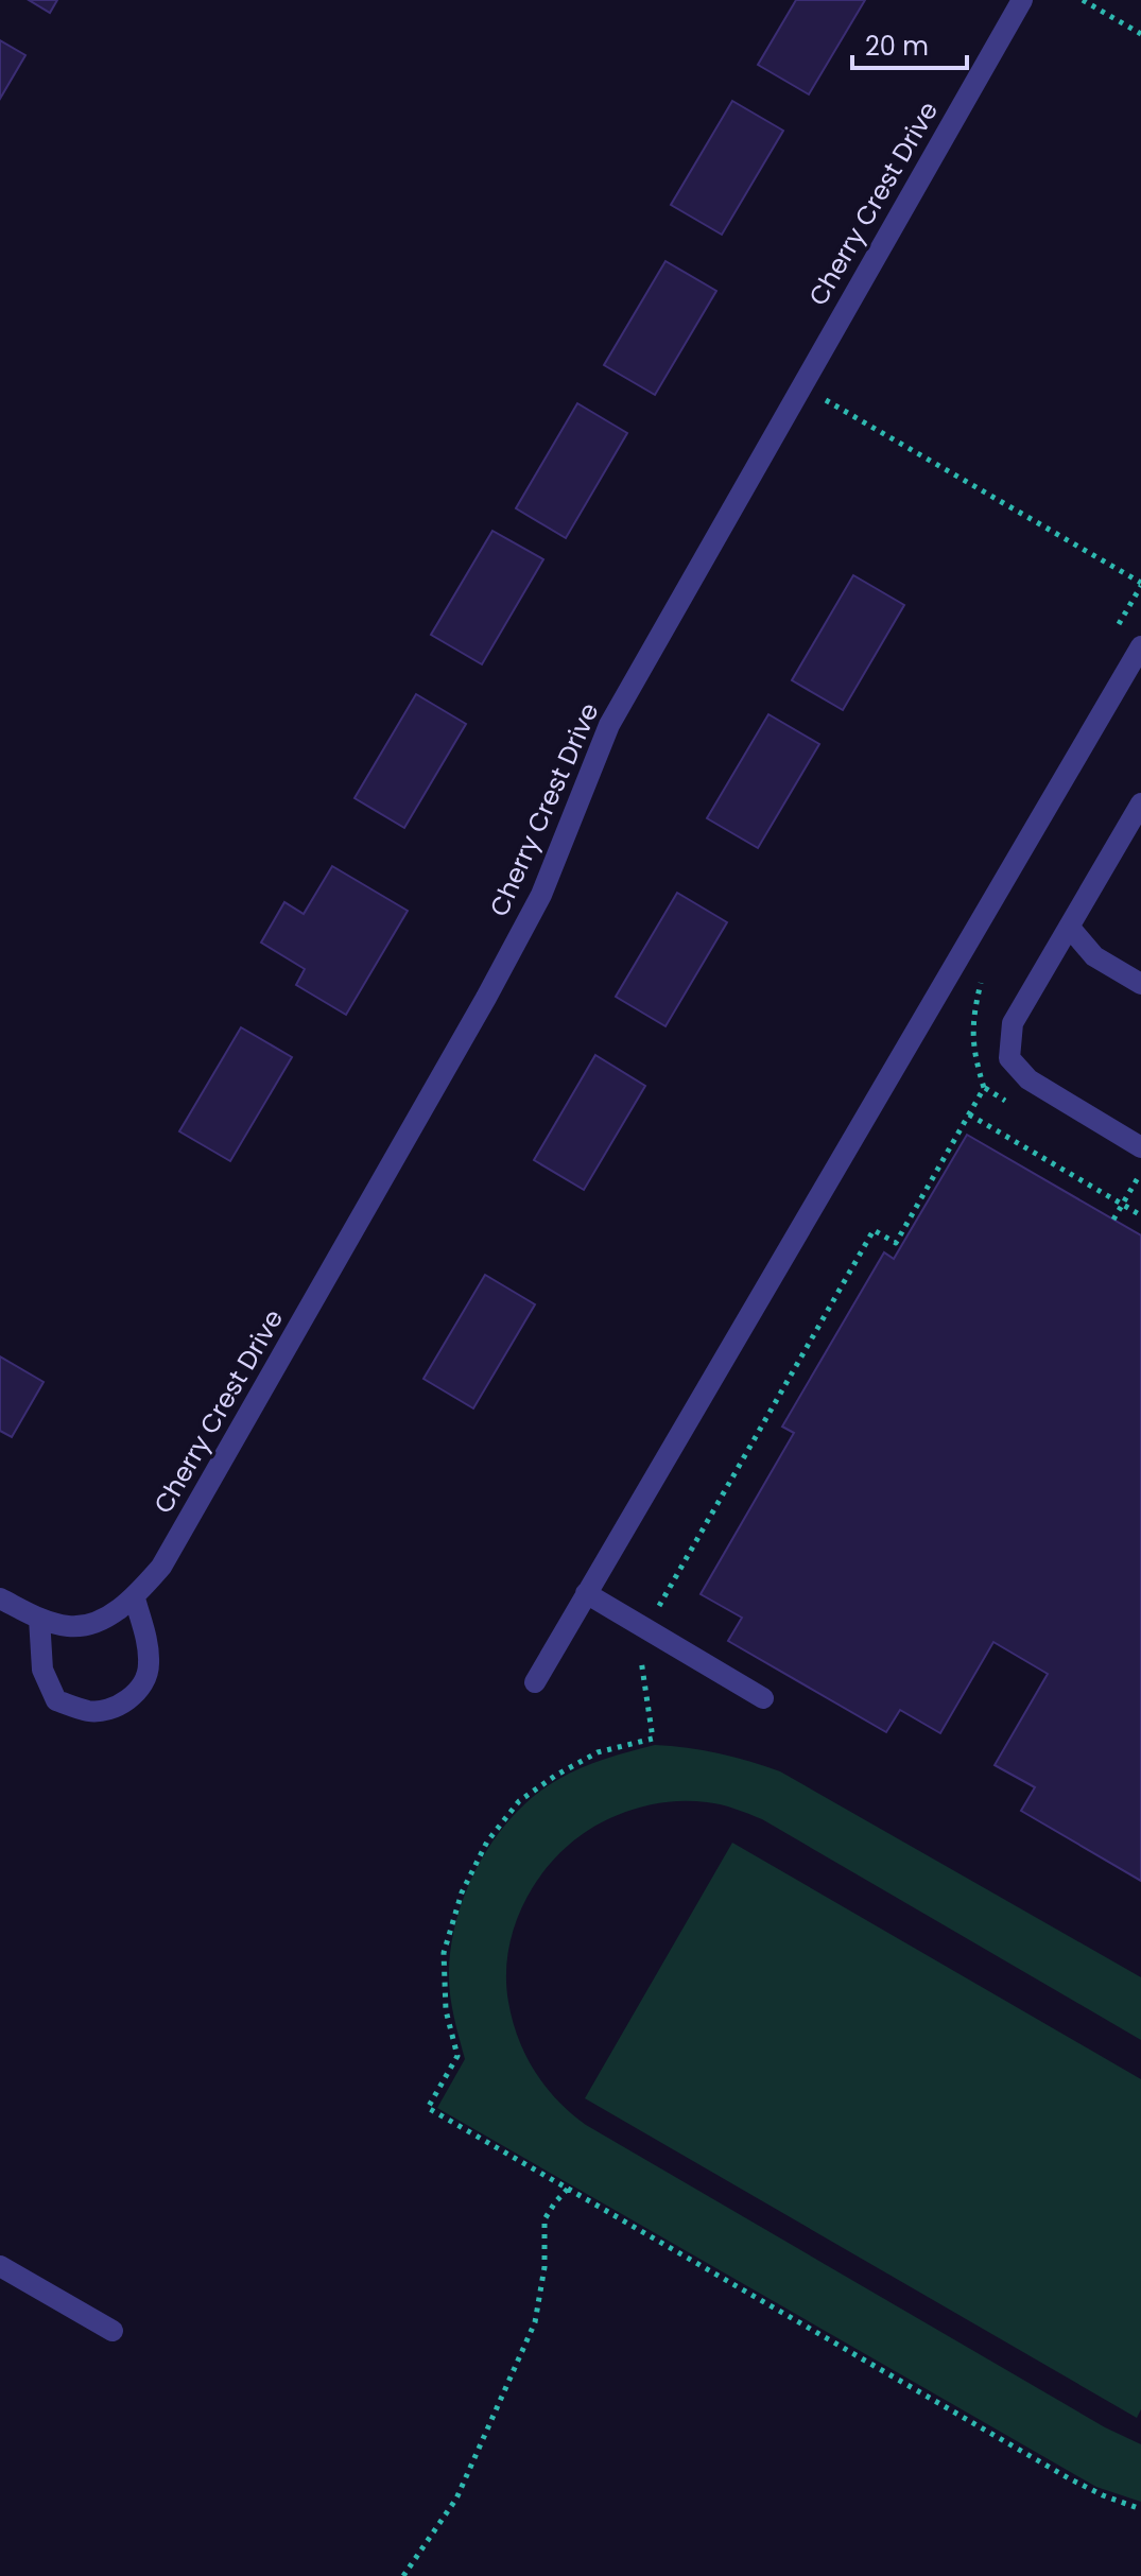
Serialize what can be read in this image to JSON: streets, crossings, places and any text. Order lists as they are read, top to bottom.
{
  "streets": {
    "street": ["Cherry Crest Drive"]
  },
  "scale_bar": "20 m"
}
